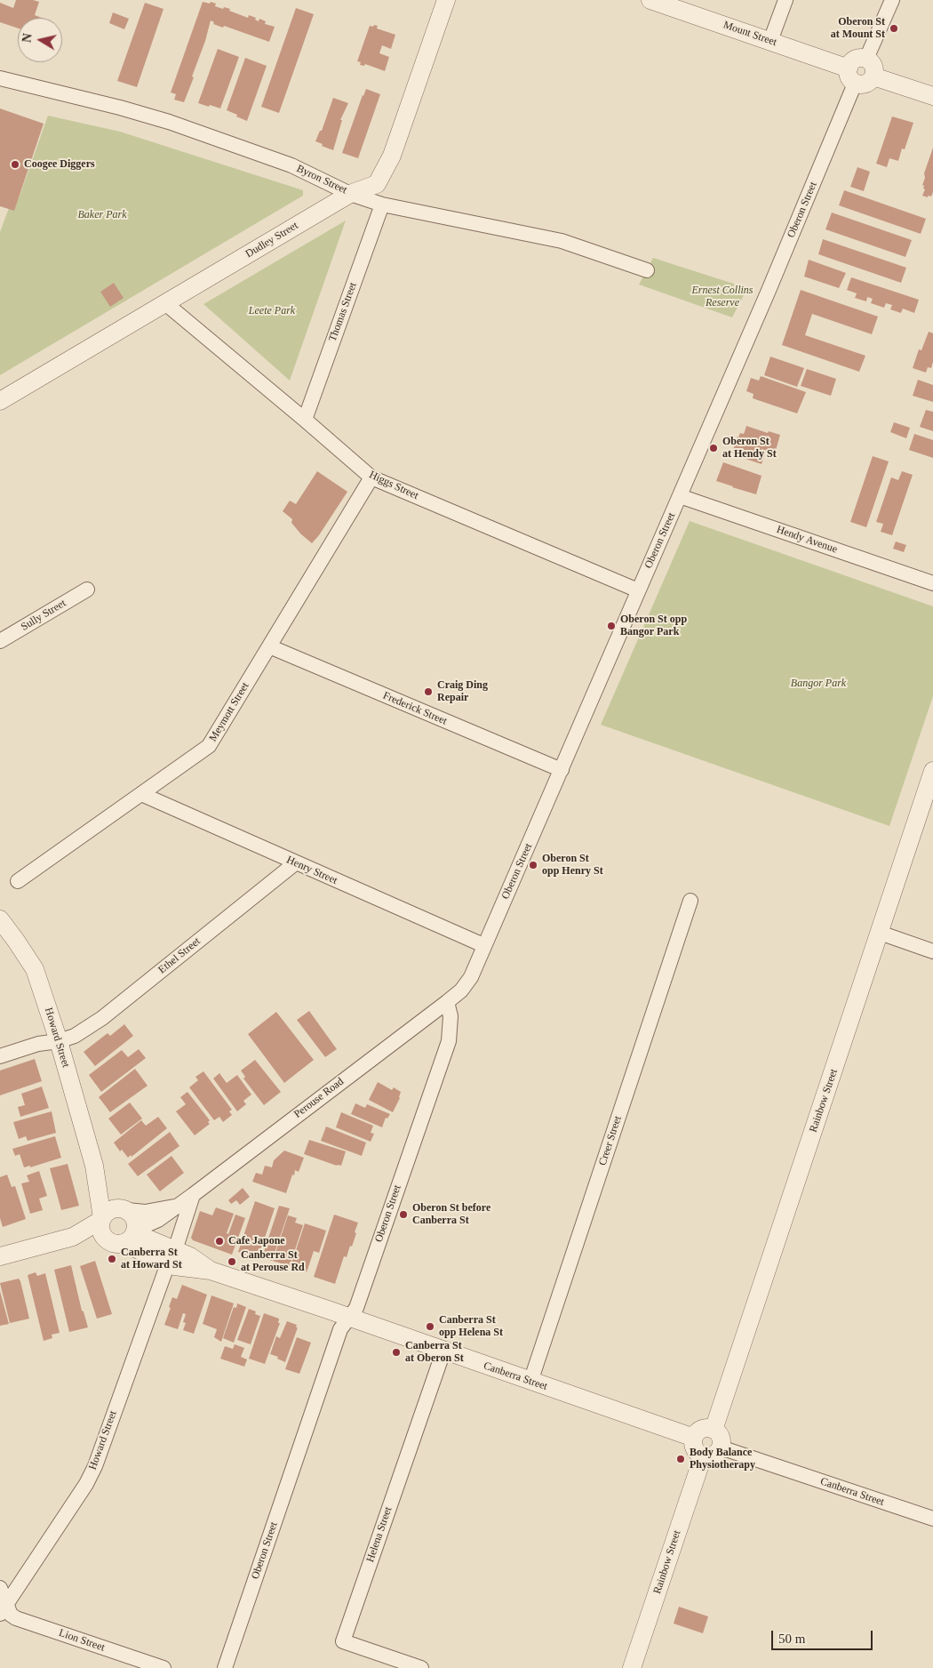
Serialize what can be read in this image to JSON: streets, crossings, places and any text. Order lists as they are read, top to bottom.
{
  "streets": {
    "street": [
      "Mount Street",
      "Byron Street",
      "Oberon Street",
      "Dudley Street",
      "Thomas Street",
      "Higgs Street",
      "Hendy Avenue",
      "Sully Street",
      "Frederick Street",
      "Meymott Street",
      "Henry Street",
      "Ethel Street",
      "Howard Street",
      "Perouse Road",
      "Rainbow Street",
      "Creer Street",
      "Canberra Street",
      "Helena Street",
      "Lion Street"
    ]
  },
  "crossings": [
    ["Mount Street", "Oberon Street"],
    ["Byron Street", "Dudley Street"],
    ["Byron Street", "Thomas Street"],
    ["Oberon Street", "Higgs Street"],
    ["Oberon Street", "Hendy Avenue"],
    ["Oberon Street", "Frederick Street"],
    ["Oberon Street", "Henry Street"],
    ["Oberon Street", "Perouse Road"],
    ["Oberon Street", "Canberra Street"],
    ["Dudley Street", "Higgs Street"],
    ["Thomas Street", "Higgs Street"],
    ["Higgs Street", "Meymott Street"],
    ["Frederick Street", "Meymott Street"],
    ["Meymott Street", "Henry Street"],
    ["Henry Street", "Ethel Street"],
    ["Ethel Street", "Howard Street"],
    ["Howard Street", "Perouse Road"],
    ["Howard Street", "Canberra Street"],
    ["Howard Street", "Lion Street"],
    ["Perouse Road", "Canberra Street"],
    ["Rainbow Street", "Canberra Street"],
    ["Creer Street", "Canberra Street"],
    ["Canberra Street", "Helena Street"]
  ],
  "parks": [
    "Baker Park",
    "Ernest Collins Reserve",
    "Leete Park",
    "Bangor Park"
  ],
  "places": [
    "Oberon St at Mount St",
    "Coogee Diggers",
    "Oberon St at Hendy St",
    "Oberon St opp Bangor Park",
    "Craig Ding Repair",
    "Oberon St opp Henry St",
    "Oberon St before Canberra St",
    "Cafe Japone",
    "Canberra St at Howard St",
    "Canberra St at Perouse Rd",
    "Canberra St opp Helena St",
    "Canberra St at Oberon St",
    "Body Balance Physiotherapy"
  ],
  "scale_bar": "50 m",
  "north": "left"
}
